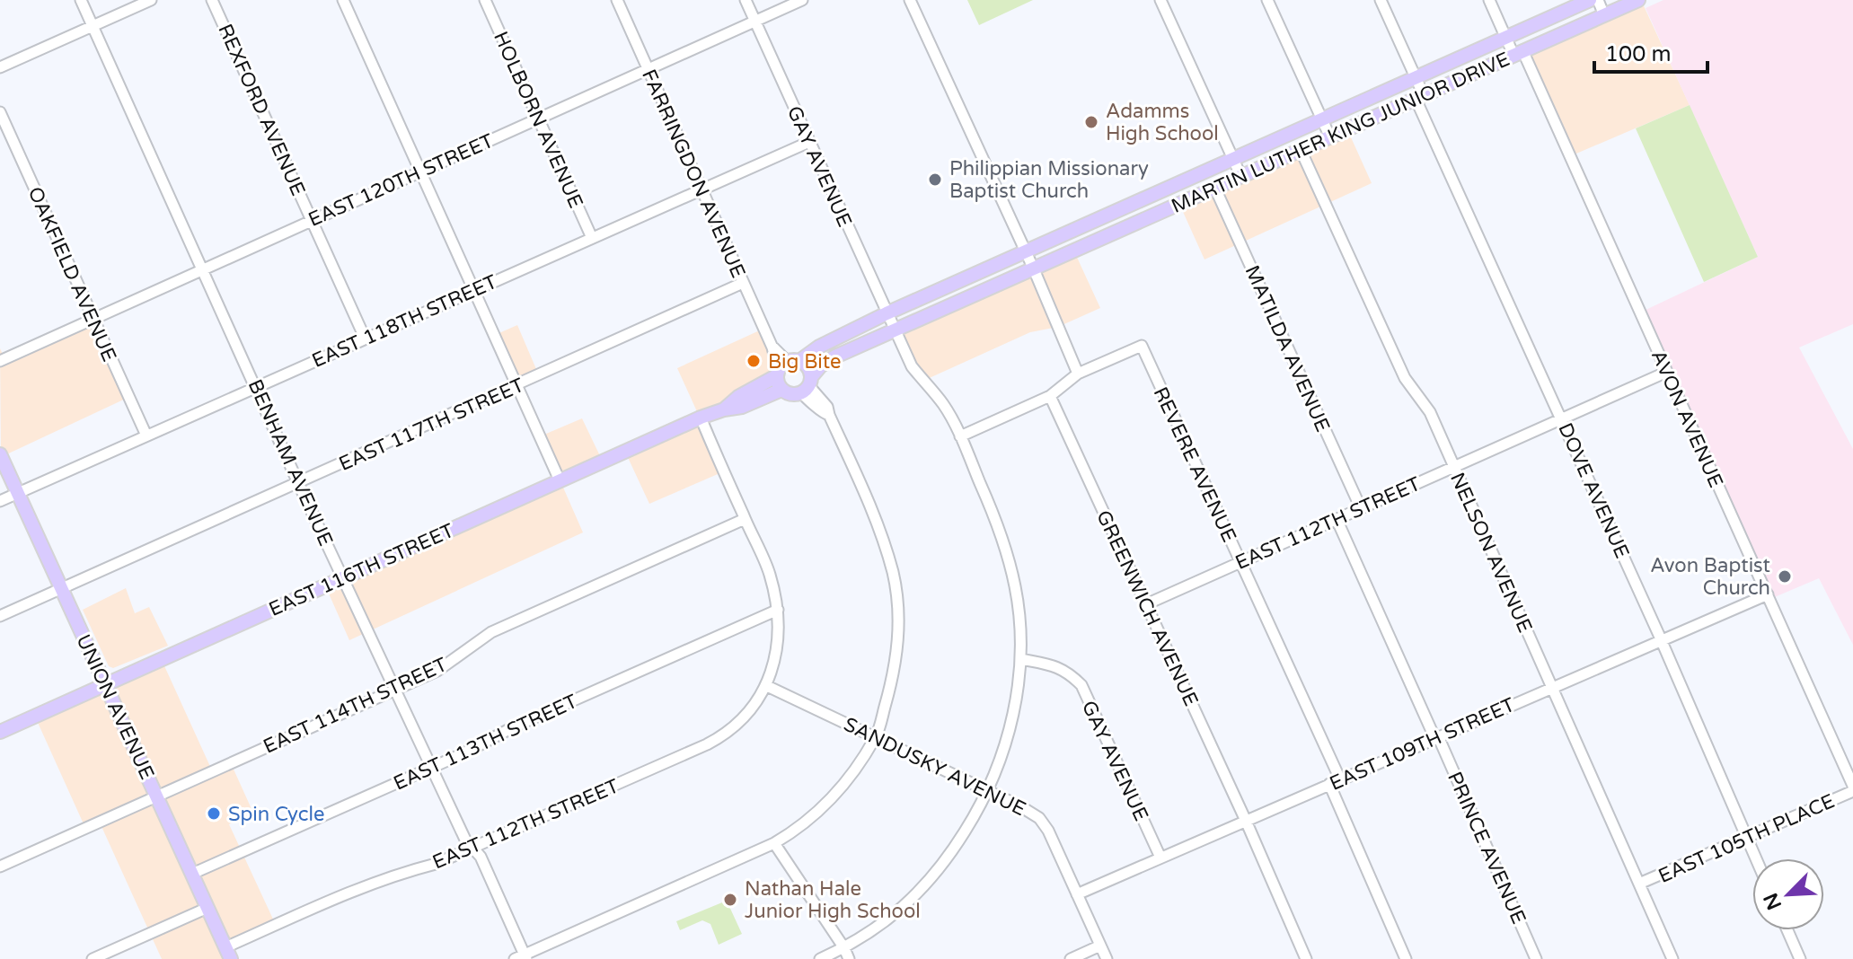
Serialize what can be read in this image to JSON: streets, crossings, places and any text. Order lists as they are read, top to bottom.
{
  "streets": {
    "main road": ["MARTIN LUTHER KING JUNIOR DRIVE", "EAST 116TH STREET", "UNION AVENUE"],
    "street": [
      "REXFORD AVENUE",
      "HOLBORN AVENUE",
      "GAY AVENUE",
      "FARRINGDON AVENUE",
      "EAST 120TH STREET",
      "OAKFIELD AVENUE",
      "EAST 118TH STREET",
      "MATILDA AVENUE",
      "AVON AVENUE",
      "EAST 117TH STREET",
      "BENHAM AVENUE",
      "REVERE AVENUE",
      "DOVE AVENUE",
      "EAST 112TH STREET",
      "NELSON AVENUE",
      "GREENWICH AVENUE",
      "EAST 114TH STREET",
      "EAST 113TH STREET",
      "EAST 109TH STREET",
      "SANDUSKY AVENUE",
      "EAST 105TH PLACE",
      "PRINCE AVENUE"
    ]
  },
  "crossings": [
    ["REXFORD AVENUE", "EAST 120TH STREET"],
    ["REXFORD AVENUE", "EAST 118TH STREET"],
    ["HOLBORN AVENUE", "EAST 120TH STREET"],
    ["HOLBORN AVENUE", "EAST 118TH STREET"],
    ["MARTIN LUTHER KING JUNIOR DRIVE", "GAY AVENUE"],
    ["MARTIN LUTHER KING JUNIOR DRIVE", "FARRINGDON AVENUE"],
    ["MARTIN LUTHER KING JUNIOR DRIVE", "MATILDA AVENUE"],
    ["MARTIN LUTHER KING JUNIOR DRIVE", "AVON AVENUE"],
    ["MARTIN LUTHER KING JUNIOR DRIVE", "DOVE AVENUE"],
    ["MARTIN LUTHER KING JUNIOR DRIVE", "NELSON AVENUE"],
    ["MARTIN LUTHER KING JUNIOR DRIVE", "EAST 116TH STREET"],
    ["GAY AVENUE", "EAST 120TH STREET"],
    ["GAY AVENUE", "EAST 118TH STREET"],
    ["GAY AVENUE", "EAST 109TH STREET"],
    ["GAY AVENUE", "SANDUSKY AVENUE"],
    ["FARRINGDON AVENUE", "EAST 120TH STREET"],
    ["FARRINGDON AVENUE", "EAST 118TH STREET"],
    ["FARRINGDON AVENUE", "EAST 117TH STREET"],
    ["FARRINGDON AVENUE", "EAST 116TH STREET"],
    ["EAST 120TH STREET", "OAKFIELD AVENUE"],
    ["EAST 120TH STREET", "BENHAM AVENUE"],
    ["OAKFIELD AVENUE", "EAST 118TH STREET"],
    ["EAST 118TH STREET", "BENHAM AVENUE"],
    ["EAST 118TH STREET", "UNION AVENUE"],
    ["MATILDA AVENUE", "EAST 112TH STREET"],
    ["AVON AVENUE", "EAST 112TH STREET"],
    ["AVON AVENUE", "EAST 109TH STREET"],
    ["AVON AVENUE", "EAST 105TH PLACE"],
    ["EAST 117TH STREET", "BENHAM AVENUE"],
    ["EAST 117TH STREET", "UNION AVENUE"],
    ["BENHAM AVENUE", "EAST 112TH STREET"],
    ["BENHAM AVENUE", "EAST 116TH STREET"],
    ["BENHAM AVENUE", "EAST 114TH STREET"],
    ["BENHAM AVENUE", "EAST 113TH STREET"],
    ["REVERE AVENUE", "EAST 112TH STREET"],
    ["REVERE AVENUE", "EAST 109TH STREET"],
    ["DOVE AVENUE", "EAST 112TH STREET"],
    ["DOVE AVENUE", "EAST 109TH STREET"],
    ["DOVE AVENUE", "EAST 105TH PLACE"],
    ["EAST 112TH STREET", "NELSON AVENUE"],
    ["EAST 112TH STREET", "GREENWICH AVENUE"],
    ["EAST 112TH STREET", "UNION AVENUE"],
    ["EAST 112TH STREET", "SANDUSKY AVENUE"],
    ["EAST 112TH STREET", "PRINCE AVENUE"],
    ["NELSON AVENUE", "EAST 109TH STREET"],
    ["NELSON AVENUE", "EAST 105TH PLACE"],
    ["EAST 116TH STREET", "UNION AVENUE"],
    ["GREENWICH AVENUE", "EAST 109TH STREET"],
    ["EAST 114TH STREET", "UNION AVENUE"],
    ["UNION AVENUE", "EAST 113TH STREET"],
    ["EAST 109TH STREET", "SANDUSKY AVENUE"],
    ["EAST 109TH STREET", "PRINCE AVENUE"]
  ],
  "places": [
    "Adamms High School",
    "Philippian Missionary Baptist Church",
    "Big Bite",
    "Avon Baptist Church",
    "Spin Cycle",
    "Nathan Hale Junior High School"
  ],
  "scale_bar": "100 m",
  "north": "bottom left"
}
